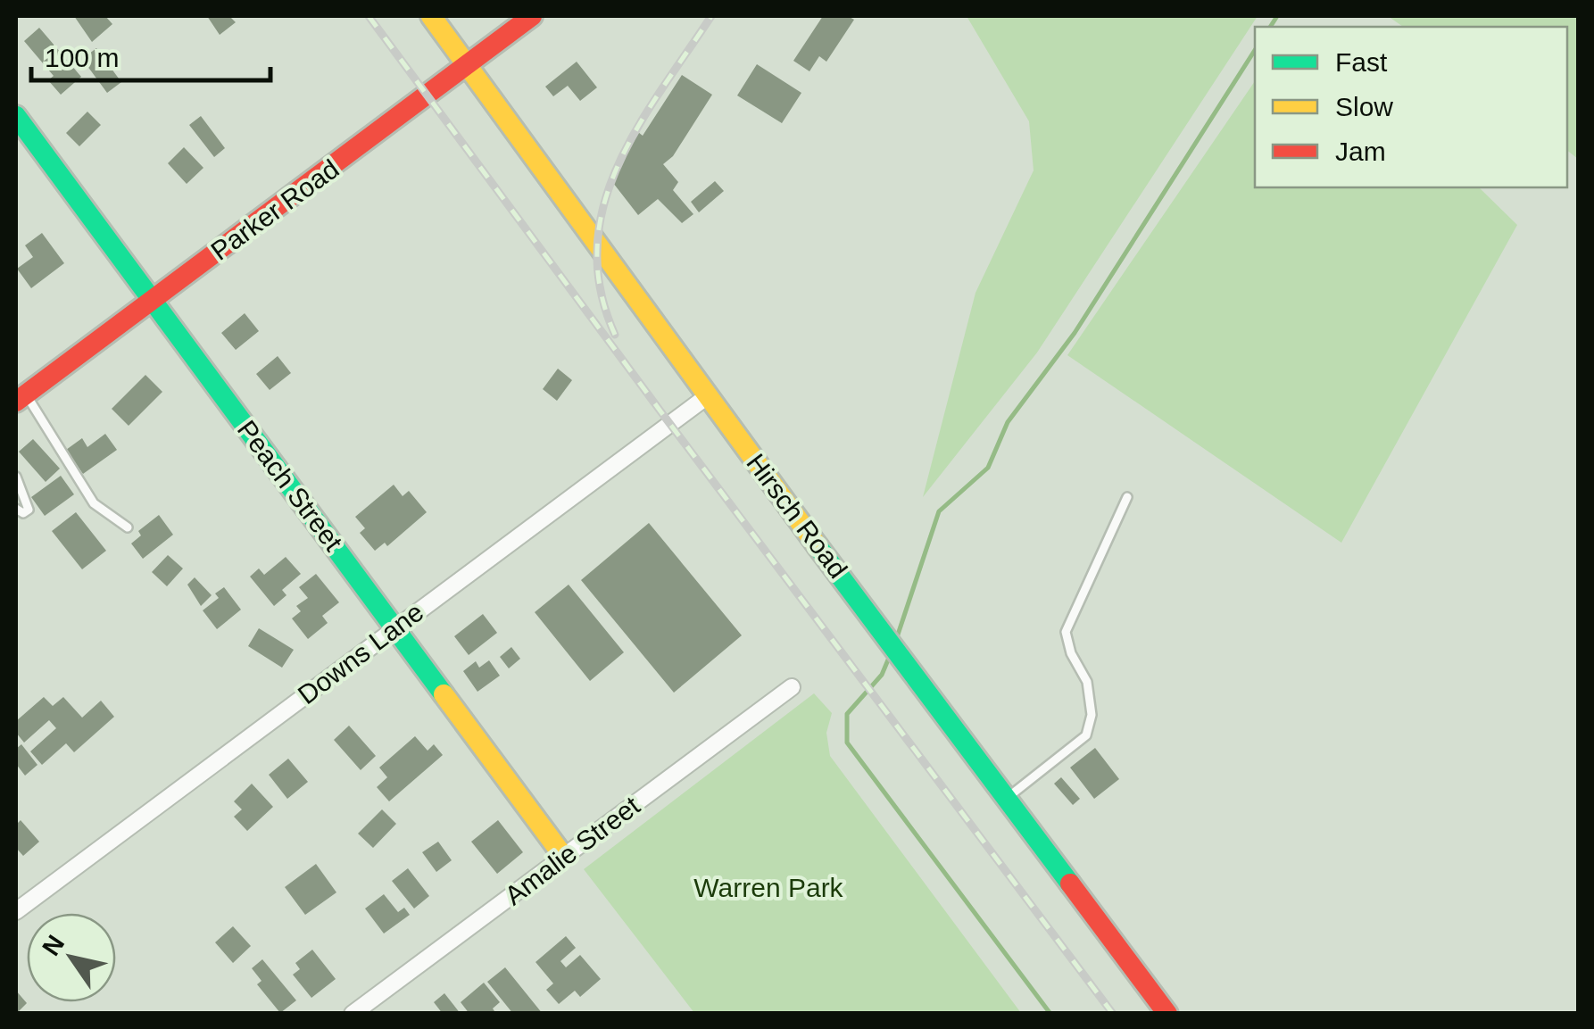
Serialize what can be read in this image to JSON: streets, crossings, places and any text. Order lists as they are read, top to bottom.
{
  "streets": {
    "main road": ["Parker Road", "Peach Street", "Hirsch Road"],
    "street": ["Downs Lane", "Amalie Street"]
  },
  "crossings": [
    ["Parker Road", "Peach Street"],
    ["Parker Road", "Hirsch Road"],
    ["Peach Street", "Downs Lane"],
    ["Peach Street", "Amalie Street"],
    ["Hirsch Road", "Downs Lane"]
  ],
  "parks": ["Warren Park"],
  "legend": ["Fast", "Slow", "Jam"],
  "scale_bar": "100 m",
  "north": "top left"
}
